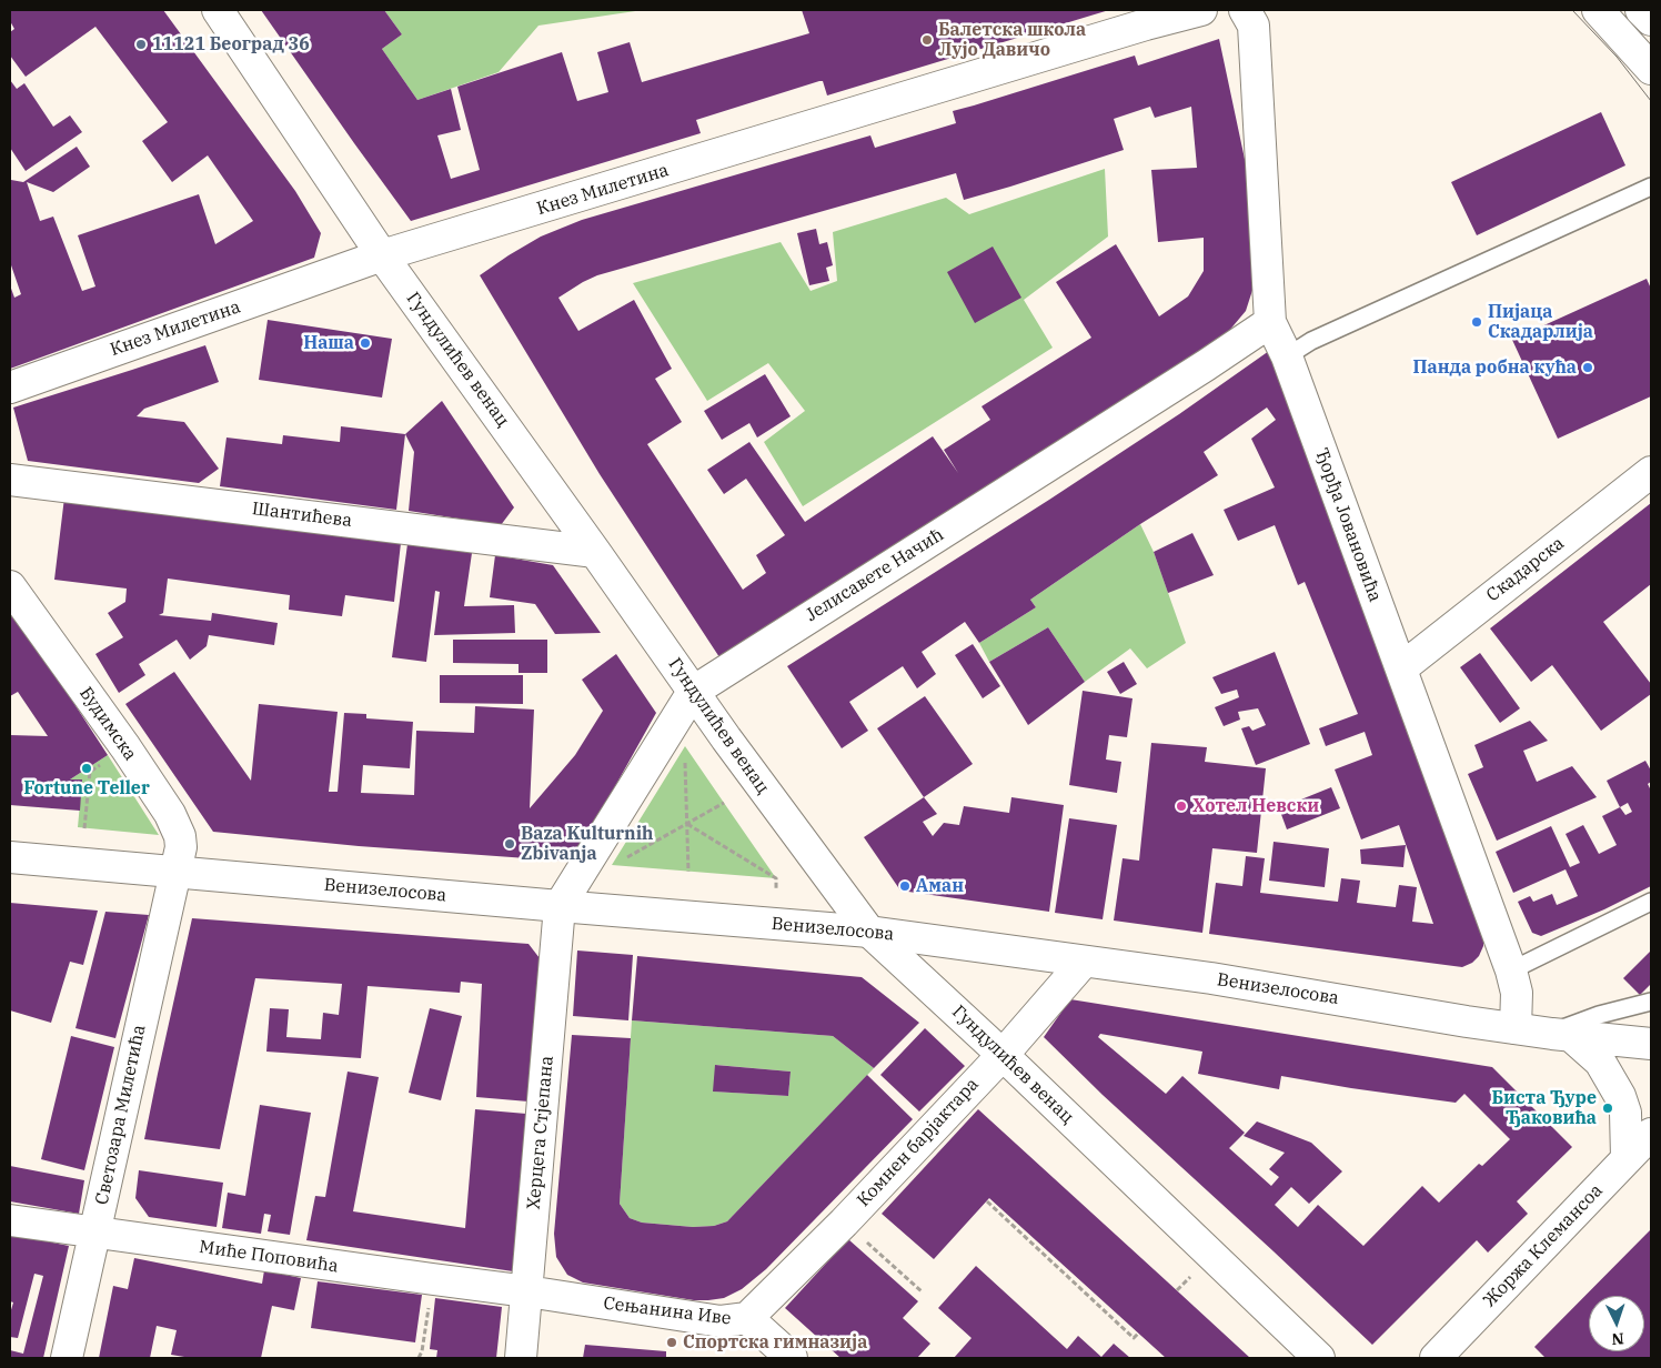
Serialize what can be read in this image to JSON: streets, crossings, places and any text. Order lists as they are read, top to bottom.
{
  "streets": {
    "street": [
      "Кнез Милетина",
      "Гундулићев венац",
      "Шантићева",
      "Ђорђа Јовановића",
      "Скадарска",
      "Јелисавете Начић",
      "Будимска",
      "Венизелосова",
      "Светозара Милетића",
      "Херцега Стјепана",
      "Комнен барјактара",
      "Жоржа Клемансоа",
      "Миће Поповића",
      "Сењанина Иве"
    ]
  },
  "crossings": [
    ["Кнез Милетина", "Гундулићев венац"],
    ["Гундулићев венац", "Шантићева"],
    ["Гундулићев венац", "Јелисавете Начић"],
    ["Гундулићев венац", "Венизелосова"],
    ["Гундулићев венац", "Комнен барјактара"],
    ["Ђорђа Јовановића", "Скадарска"],
    ["Ђорђа Јовановића", "Јелисавете Начић"],
    ["Ђорђа Јовановића", "Венизелосова"],
    ["Јелисавете Начић", "Венизелосова"],
    ["Јелисавете Начић", "Херцега Стјепана"],
    ["Будимска", "Венизелосова"],
    ["Будимска", "Светозара Милетића"],
    ["Венизелосова", "Светозара Милетића"],
    ["Венизелосова", "Херцега Стјепана"],
    ["Венизелосова", "Комнен барјактара"],
    ["Светозара Милетића", "Миће Поповића"],
    ["Херцега Стјепана", "Миће Поповића"],
    ["Херцега Стјепана", "Сењанина Иве"],
    ["Комнен барјактара", "Сењанина Иве"],
    ["Миће Поповића", "Сењанина Иве"]
  ],
  "places": [
    "Балетска школа Лујо Давичо",
    "11121 Београд 36",
    "Пијаца Скадарлија",
    "Наша",
    "Панда робна кућа",
    "Fortune Teller",
    "Хотел Невски",
    "Baza Kulturnih Zbivanja",
    "Аман",
    "Биста Ђуре Ђаковића",
    "Спортска гимназија"
  ],
  "north": "bottom"
}
